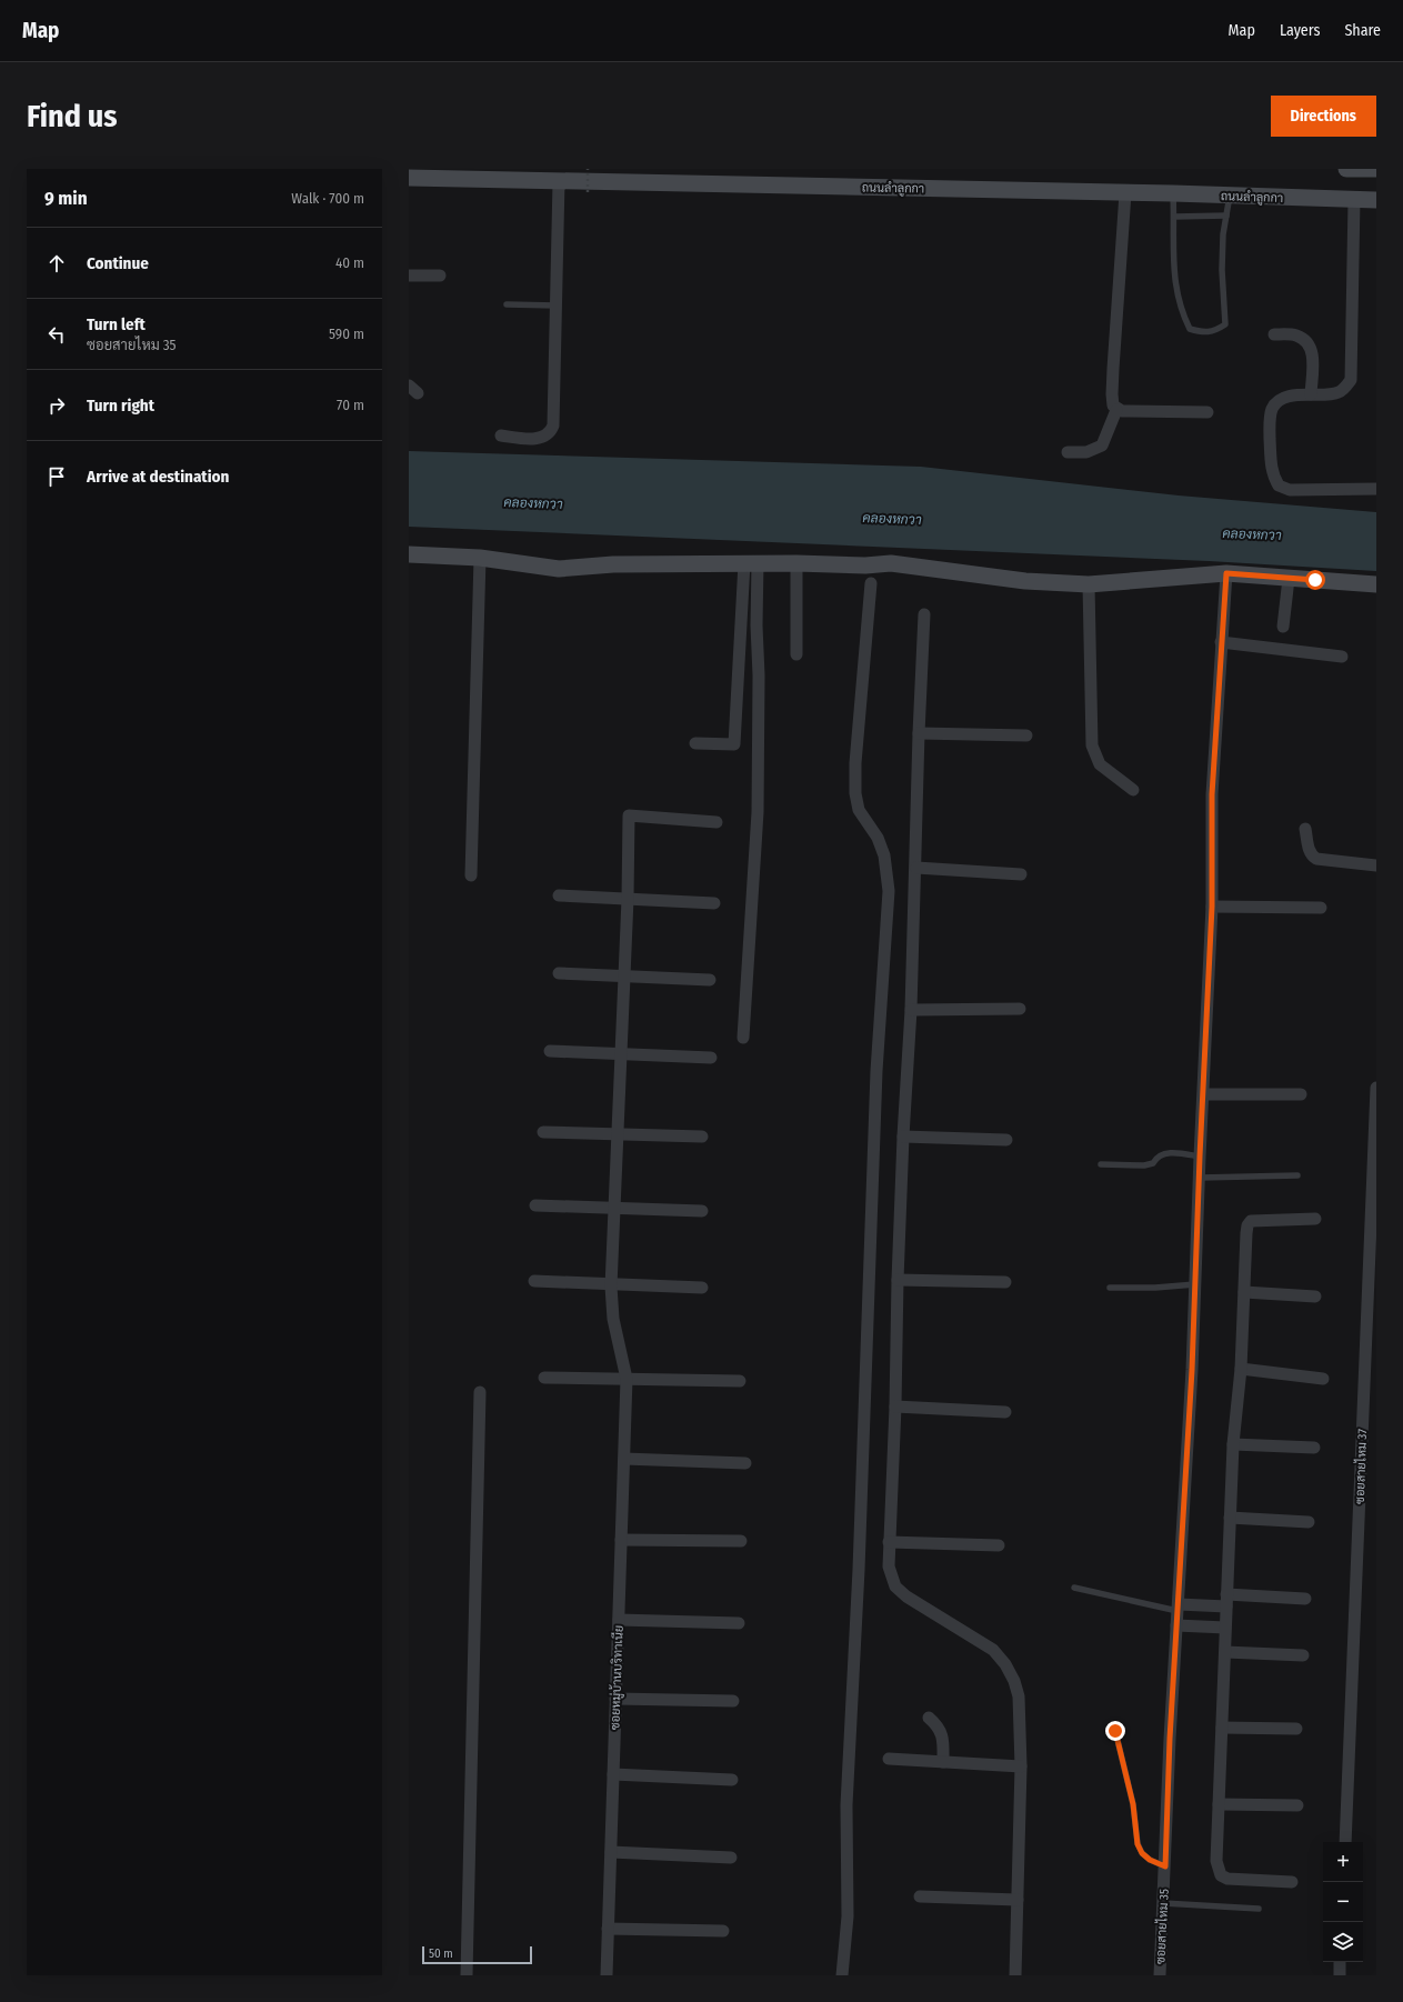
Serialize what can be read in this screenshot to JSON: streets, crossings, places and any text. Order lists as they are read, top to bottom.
{
  "streets": {
    "main road": ["ถนนลำลูกกา"],
    "street": ["ซอยสายไหม 37", "ซอยหมู่บ้านบริทาเนีย", "ซอยสายไหม 35"]
  },
  "water": ["คลองหกวา"],
  "scale_bar": "50 m",
  "page": {
    "header": "Map",
    "nav": ["Map", "Layers", "Share"],
    "buttons": "Directions",
    "title": "Find us",
    "heading": ["9 min", "Walk · 700 m"],
    "list": [
      ["Continue", "40 m"],
      ["Turn left", "ซอยสายไหม 35", "590 m"],
      ["Turn right", "70 m"],
      "Arrive at destination"
    ],
    "map_buttons": ["+", "−"],
    "scale": "50 m"
  }
}
